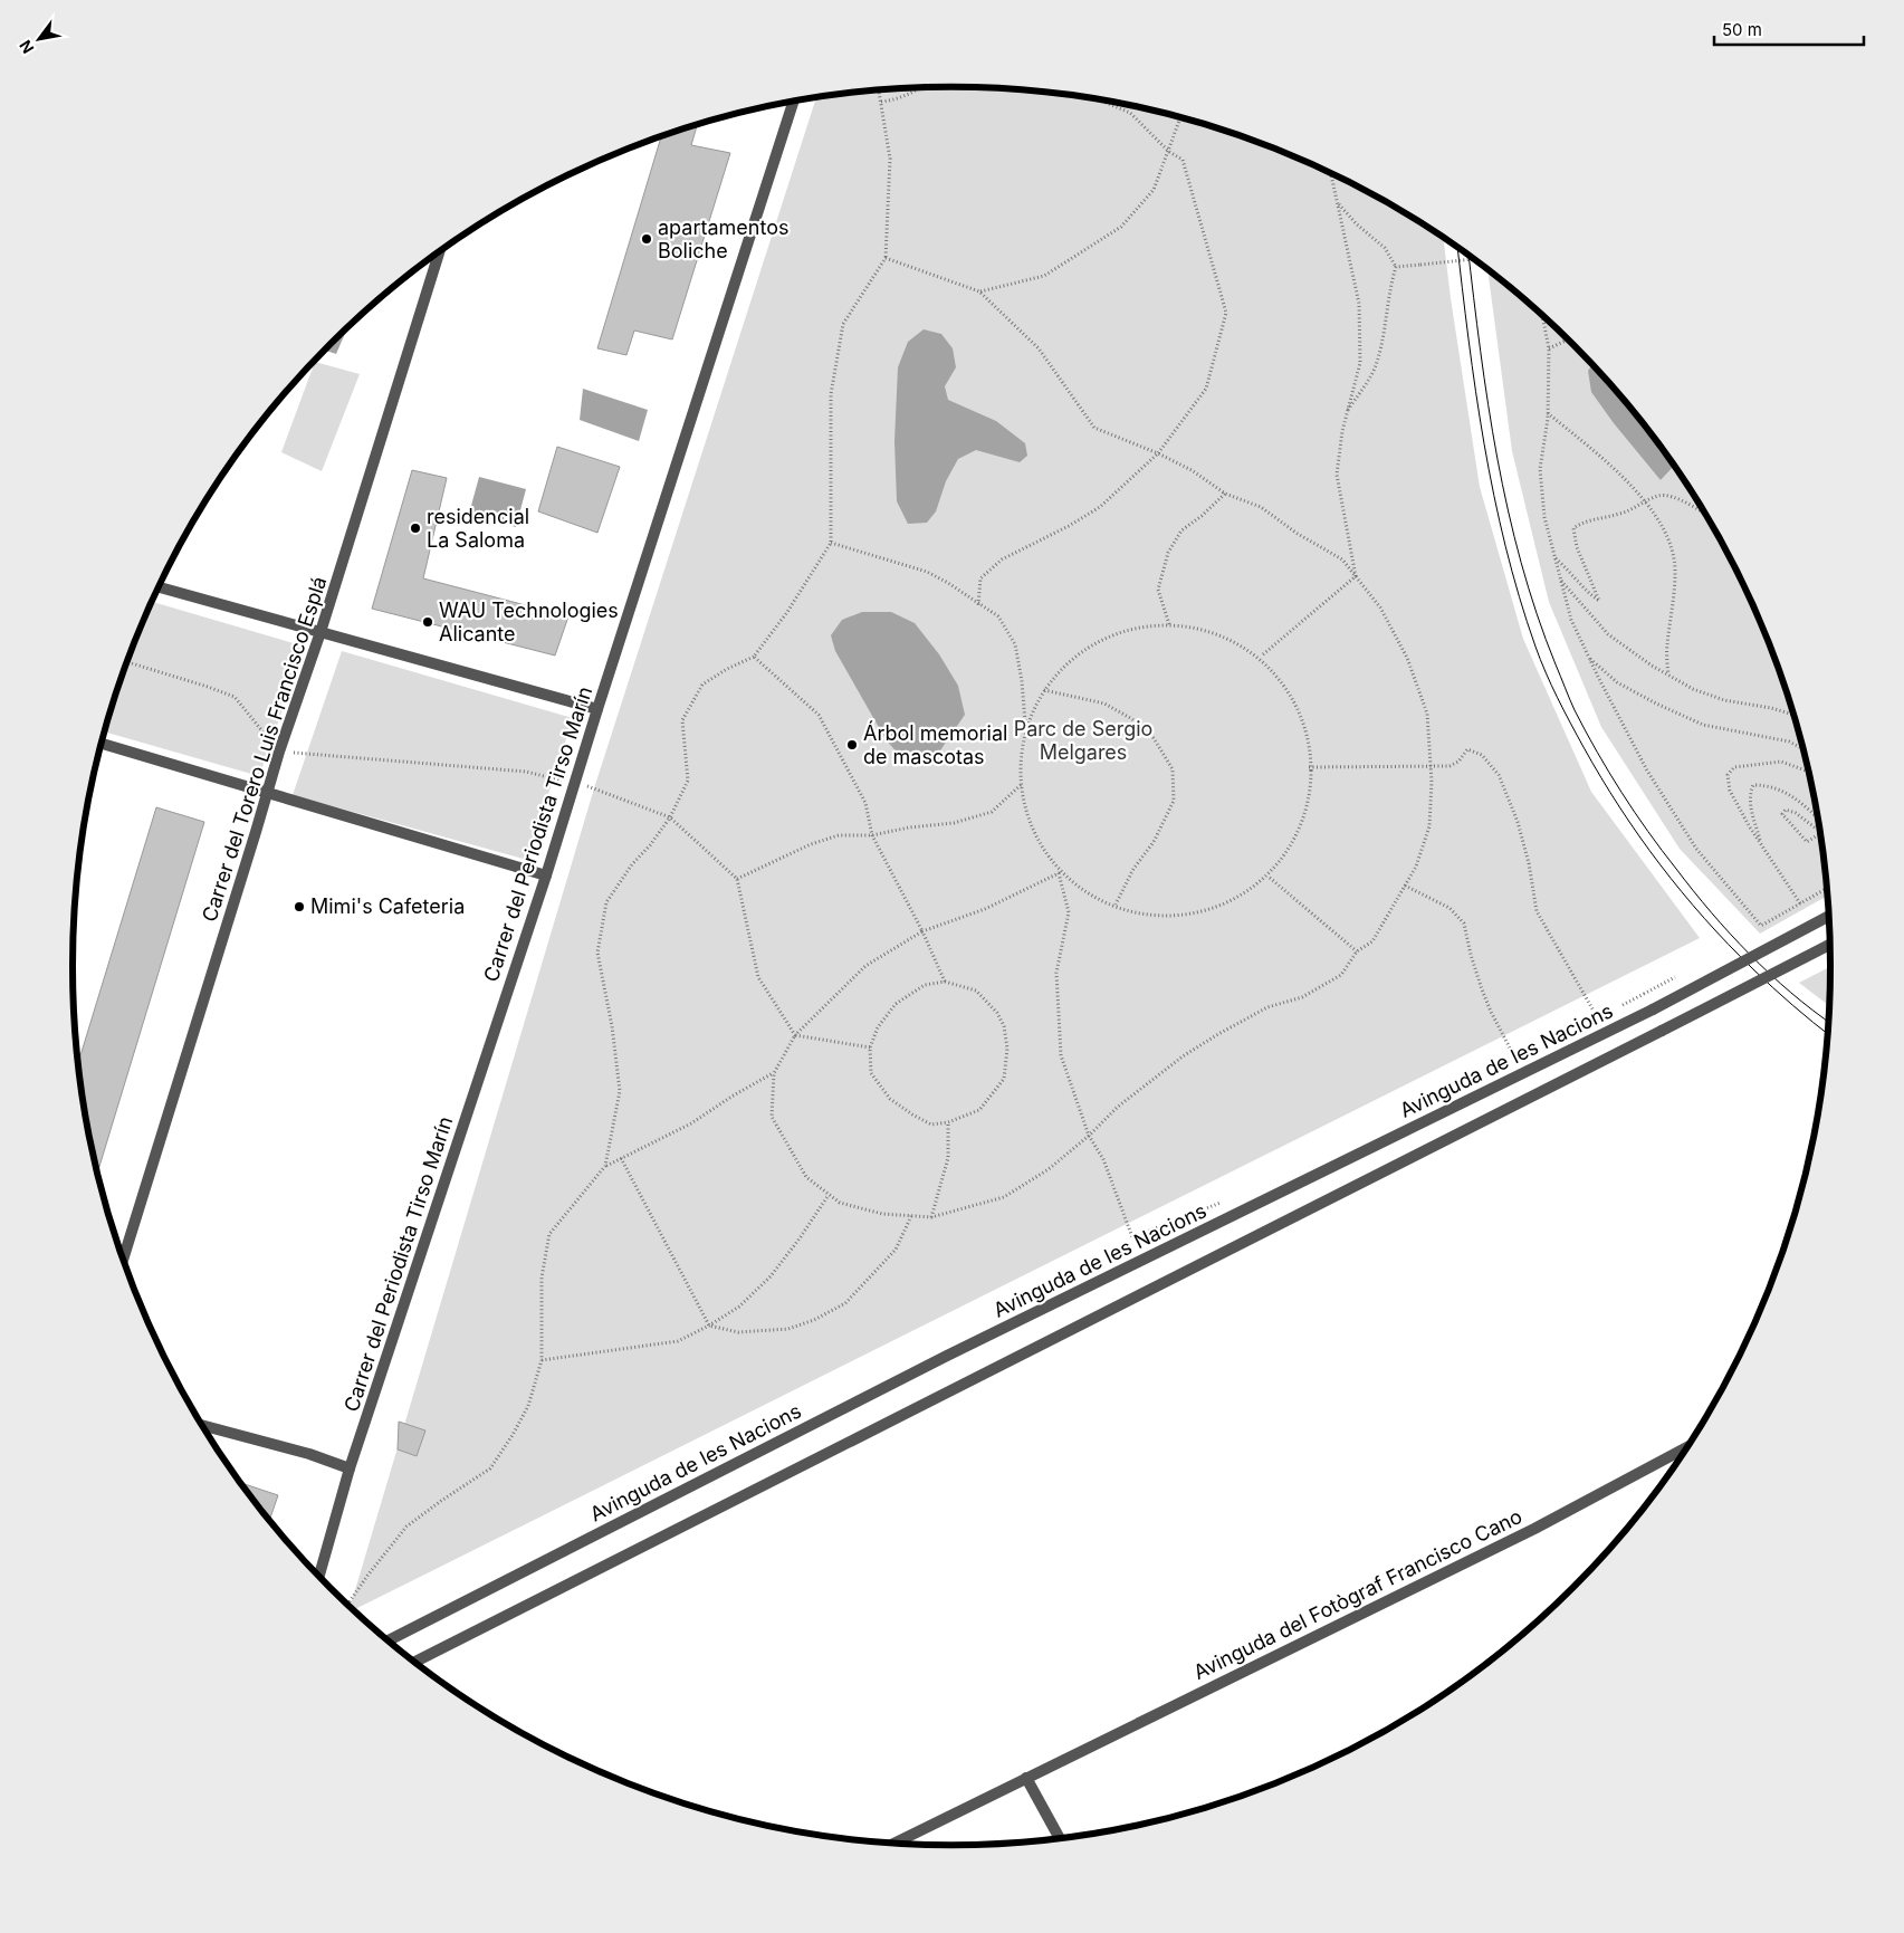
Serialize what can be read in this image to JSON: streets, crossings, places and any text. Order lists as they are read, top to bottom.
{
  "streets": {
    "street": [
      "Carrer del Torero Luis Francisco Esplá",
      "Carrer del Periodista Tirso Marín",
      "Avinguda de les Nacions",
      "Avinguda del Fotògraf Francisco Cano"
    ]
  },
  "parks": ["Parc de Sergio Melgares"],
  "places": [
    "apartamentos Boliche",
    "residencial La Saloma",
    "WAU Technologies Alicante",
    "Árbol memorial de mascotas",
    "Mimi's Cafeteria"
  ],
  "scale_bar": "50 m",
  "north": "bottom left"
}
